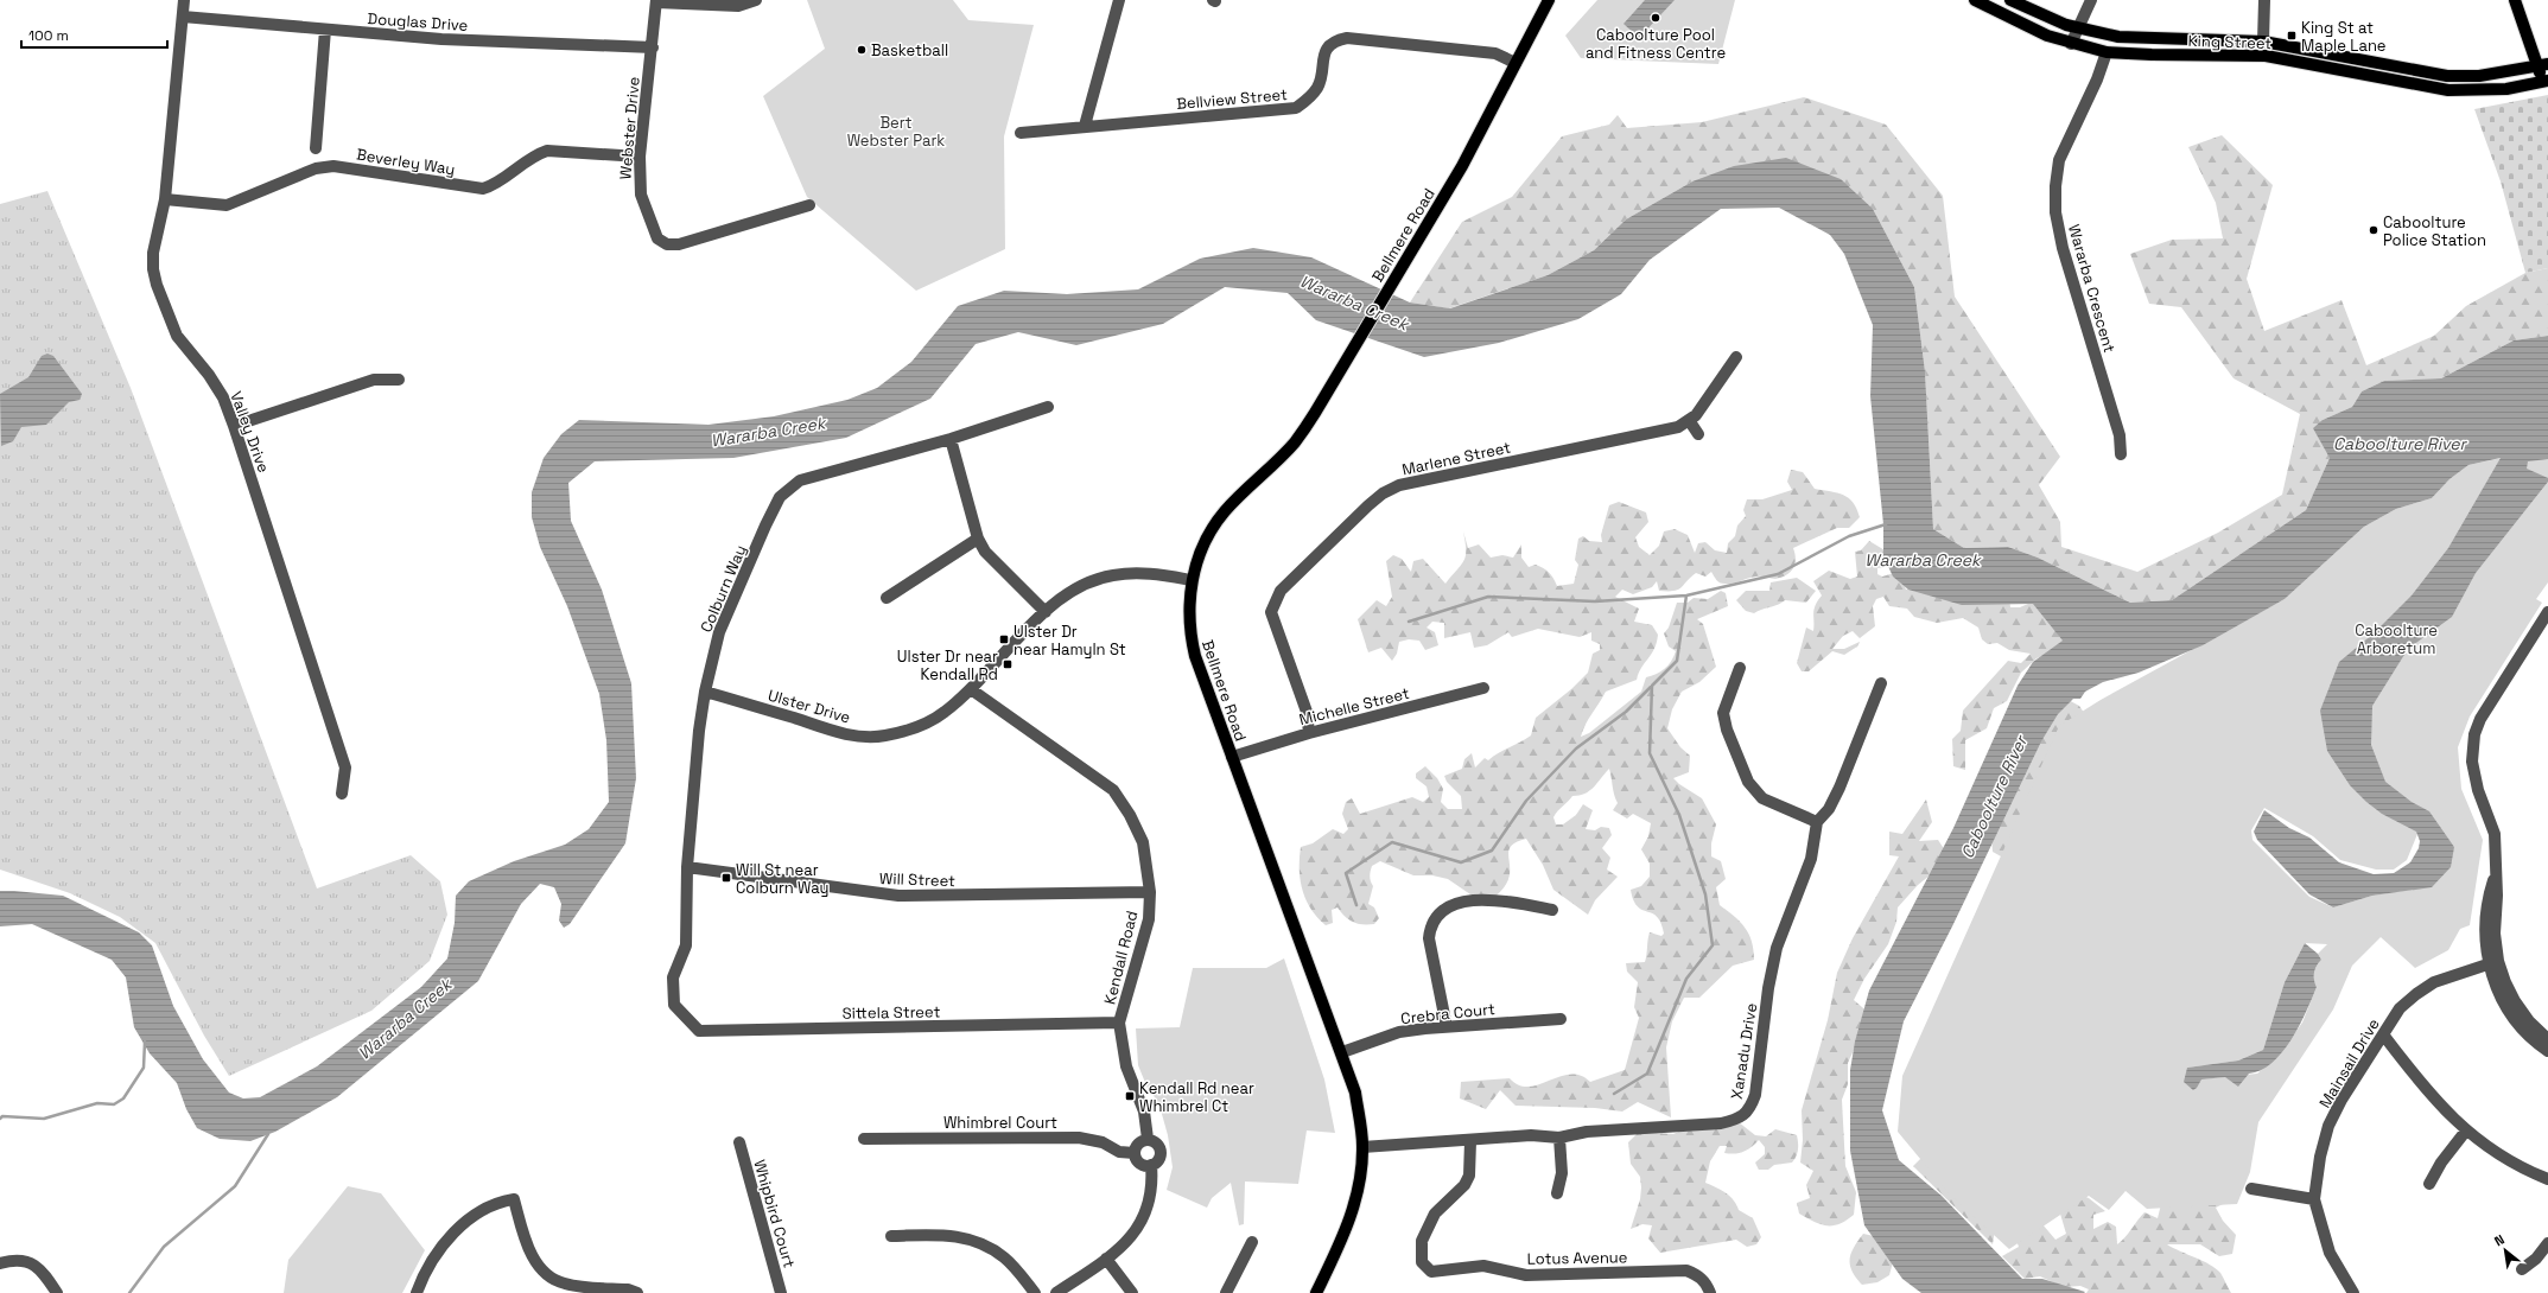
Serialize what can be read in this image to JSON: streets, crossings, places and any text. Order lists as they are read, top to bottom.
{
  "streets": {
    "main road": ["King Street", "Bellmere Road"],
    "street": [
      "Douglas Drive",
      "Bellview Street",
      "Webster Drive",
      "Beverley Way",
      "Wararba Crescent",
      "Valley Drive",
      "Marlene Street",
      "Colburn Way",
      "Ulster Drive",
      "Michelle Street",
      "Will Street",
      "Kendall Road",
      "Sittela Street",
      "Crebra Court",
      "Xanadu Drive",
      "Mainsail Drive",
      "Whimbrel Court",
      "Whipbird Court",
      "Lotus Avenue"
    ]
  },
  "crossings": [
    ["Douglas Drive", "Webster Drive"],
    ["Douglas Drive", "Valley Drive"],
    ["King Street", "Wararba Crescent"],
    ["Bellview Street", "Bellmere Road"],
    ["Webster Drive", "Beverley Way"],
    ["Beverley Way", "Valley Drive"],
    ["Bellmere Road", "Ulster Drive"],
    ["Bellmere Road", "Michelle Street"],
    ["Bellmere Road", "Crebra Court"],
    ["Bellmere Road", "Xanadu Drive"],
    ["Marlene Street", "Michelle Street"],
    ["Colburn Way", "Ulster Drive"],
    ["Colburn Way", "Will Street"],
    ["Colburn Way", "Sittela Street"],
    ["Ulster Drive", "Kendall Road"],
    ["Will Street", "Kendall Road"],
    ["Kendall Road", "Sittela Street"],
    ["Kendall Road", "Whimbrel Court"],
    ["Xanadu Drive", "Lotus Avenue"]
  ],
  "water": ["Wararba Creek", "Caboolture River"],
  "parks": ["Bert Webster Park", "Caboolture Arboretum"],
  "places": {
    "other": ["Caboolture Pool and Fitness Centre", "Basketball", "Caboolture Police Station"],
    "transit": [
      "King St at Maple Lane",
      "Ulster Dr near Hamyln St",
      "Ulster Dr near Kendall Rd",
      "Will St near Colburn Way",
      "Kendall Rd near Whimbrel Ct"
    ]
  },
  "scale_bar": "100 m",
  "north": "top left"
}
